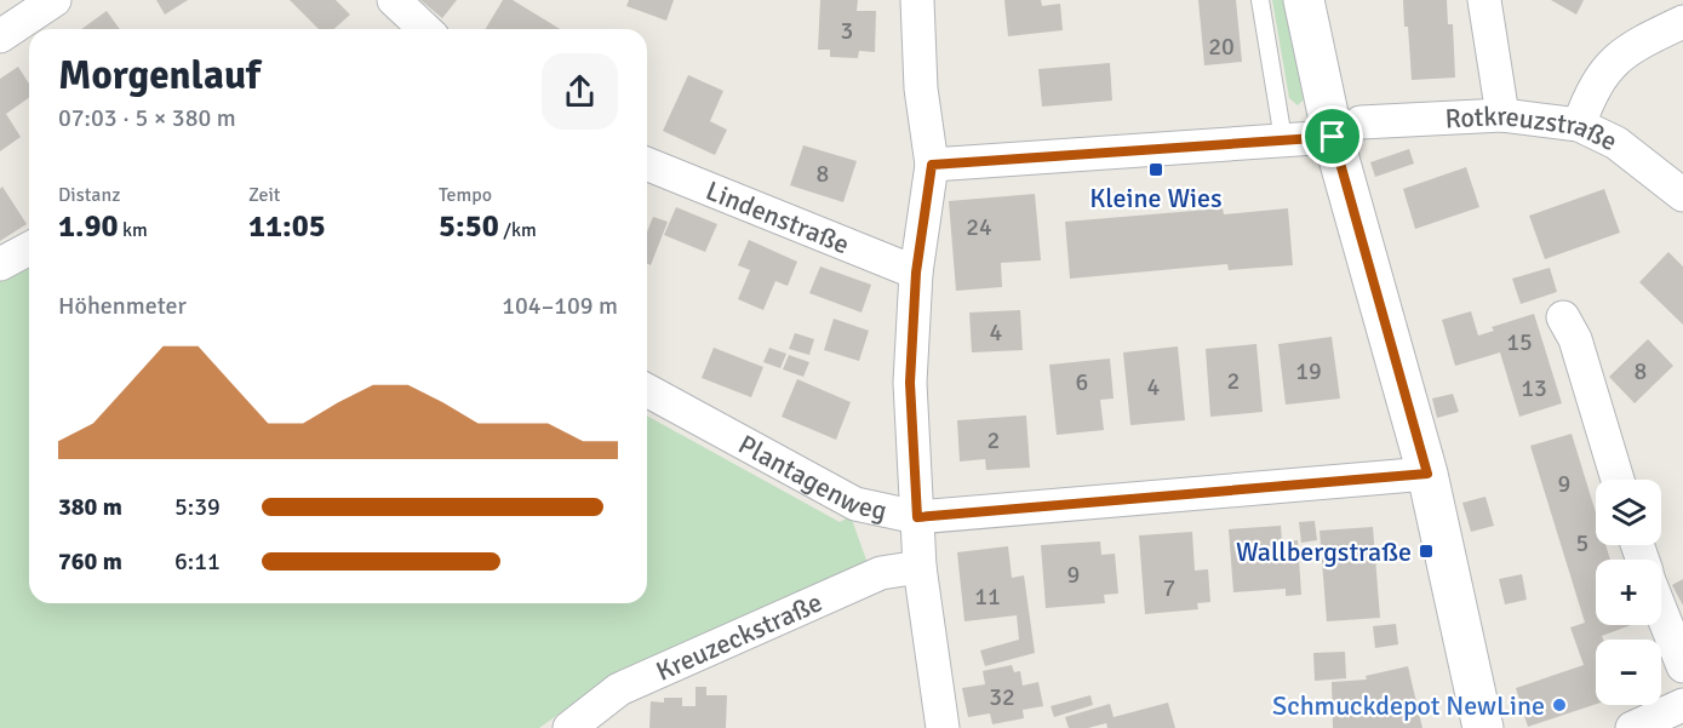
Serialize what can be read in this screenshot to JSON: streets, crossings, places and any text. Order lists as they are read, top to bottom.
{
  "streets": {
    "street": [
      "Rotkreuzstraße",
      "Lindenstraße",
      "Plantagenweg",
      "Kreuzeckstraße"
    ]
  },
  "crossings": [
    ["Plantagenweg", "Kreuzeckstraße"]
  ],
  "places": {
    "transit": ["Kleine Wies", "Wallbergstraße"],
    "other": ["Schmuckdepot NewLine"]
  },
  "house_numbers": [
    "3",
    "20",
    "8",
    "24",
    "4",
    "15",
    "19",
    "8",
    "2",
    "6",
    "4",
    "13",
    "2",
    "9",
    "5",
    "9",
    "7",
    "11",
    "32"
  ],
  "page": {
    "heading": ["Morgenlauf", "07:03 · 5 × 380 m"],
    "stats": [
      ["Distanz", "1.90 km"],
      ["Zeit", "11:05"],
      ["Tempo", "5:50 /km"]
    ],
    "chart": ["Höhenmeter", "104–109 m"],
    "map_buttons": ["+", "−"],
    "list": [
      {
        "name": "380 m",
        "note": "5:39"
      },
      {
        "name": "760 m",
        "note": "6:11"
      }
    ]
  }
}
